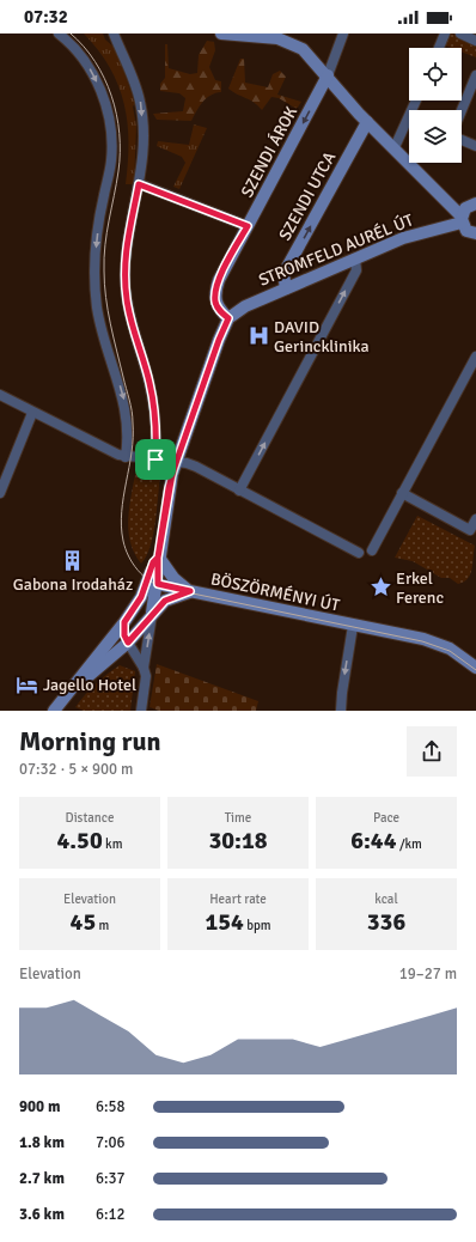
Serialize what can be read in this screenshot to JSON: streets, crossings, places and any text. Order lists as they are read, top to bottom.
{
  "streets": {
    "street": [
      "SZENDI ÁROK",
      "SZENDI UTCA",
      "STROMFELD AURÉL ÚT",
      "BÖSZÖRMÉNYI ÚT"
    ]
  },
  "crossings": [
    ["SZENDI ÁROK", "STROMFELD AURÉL ÚT"],
    ["SZENDI UTCA", "STROMFELD AURÉL ÚT"]
  ],
  "one_way": ["SZENDI ÁROK", "SZENDI UTCA"],
  "places": {
    "hospital": ["DAVID Gerincklinika"],
    "building": ["Gabona Irodaház"],
    "place": ["Erkel Ferenc"],
    "hotel": ["Jagello Hotel"]
  },
  "page": {
    "status": "07:32",
    "heading": ["Morning run", "07:32 · 5 × 900 m"],
    "stats": [
      ["Distance", "4.50 km"],
      ["Time", "30:18"],
      ["Pace", "6:44 /km"],
      ["Elevation", "45 m"],
      ["Heart rate", "154 bpm"],
      ["kcal", "336"]
    ],
    "chart": ["Elevation", "19–27 m"],
    "list": [
      {
        "name": "900 m",
        "note": "6:58"
      },
      {
        "name": "1.8 km",
        "note": "7:06"
      },
      {
        "name": "2.7 km",
        "note": "6:37"
      },
      {
        "name": "3.6 km",
        "note": "6:12"
      }
    ]
  }
}
